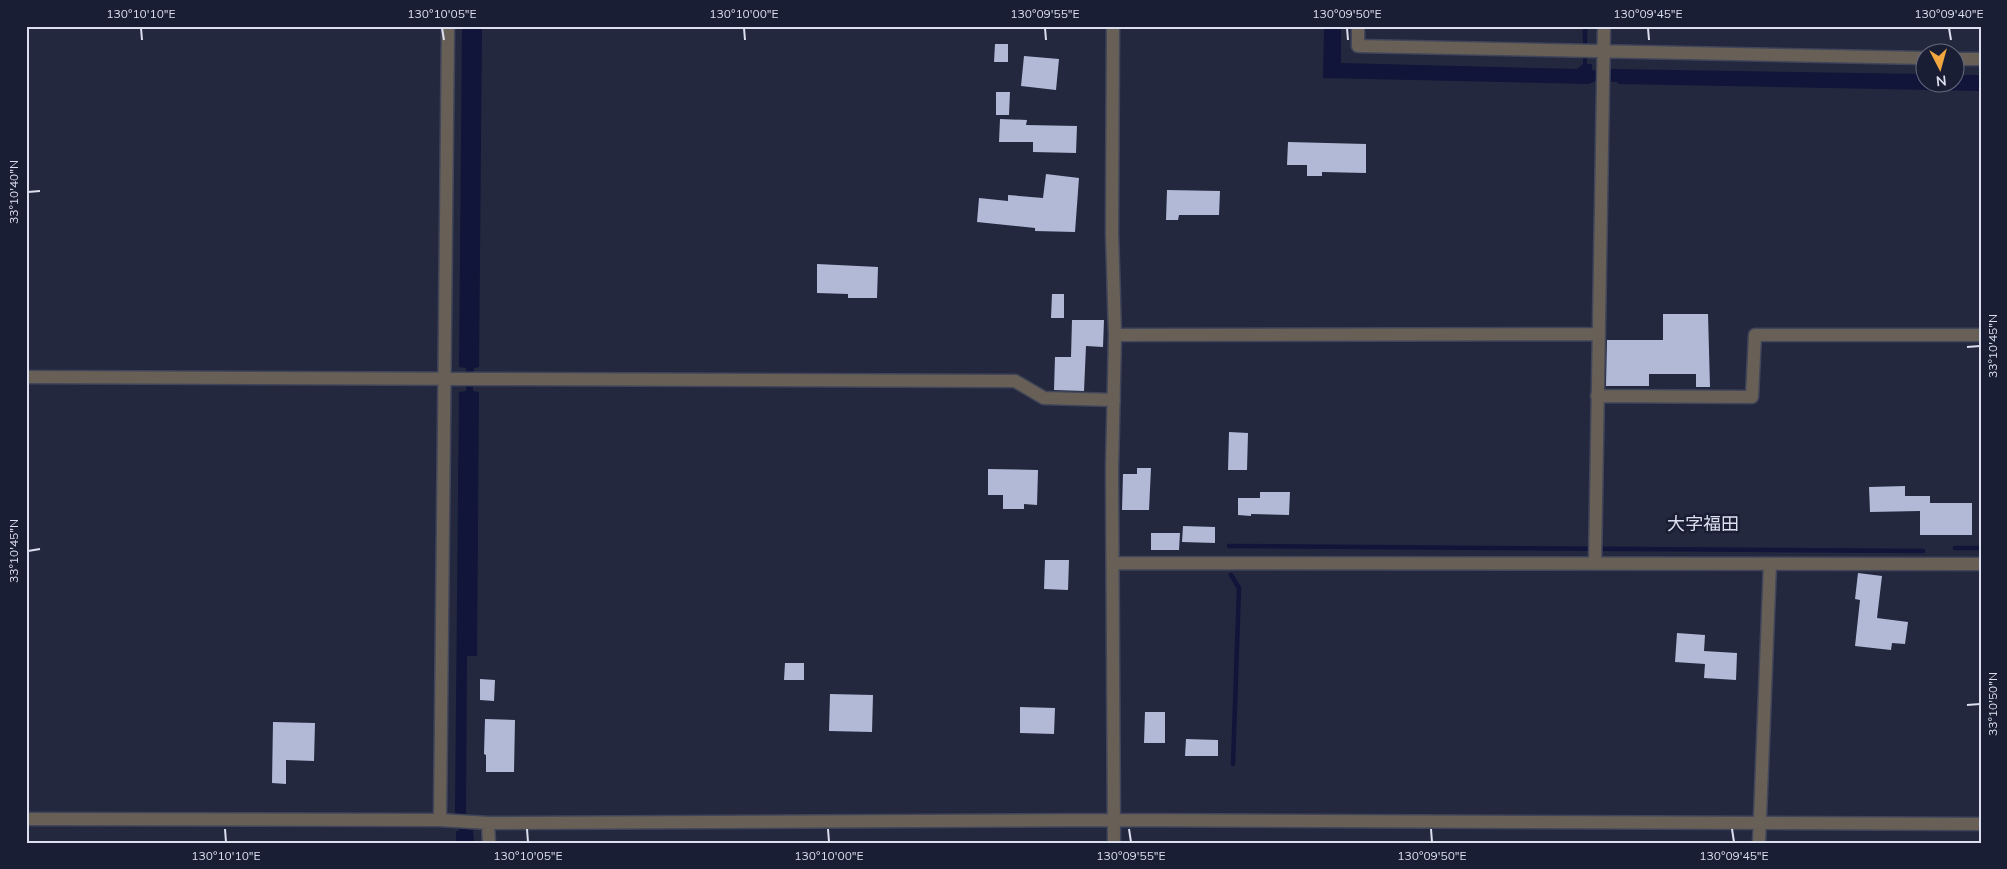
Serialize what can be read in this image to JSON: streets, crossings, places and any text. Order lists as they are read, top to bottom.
{
  "districts": ["大字福田"],
  "north": "bottom",
  "coordinates": [
    "130°10'10\"E",
    "130°10'05\"E",
    "130°10'00\"E",
    "130°09'55\"E",
    "130°09'50\"E",
    "130°09'45\"E",
    "130°09'40\"E",
    "33°10'40\"N",
    "33°10'45\"N",
    "33°10'50\"N"
  ]
}
